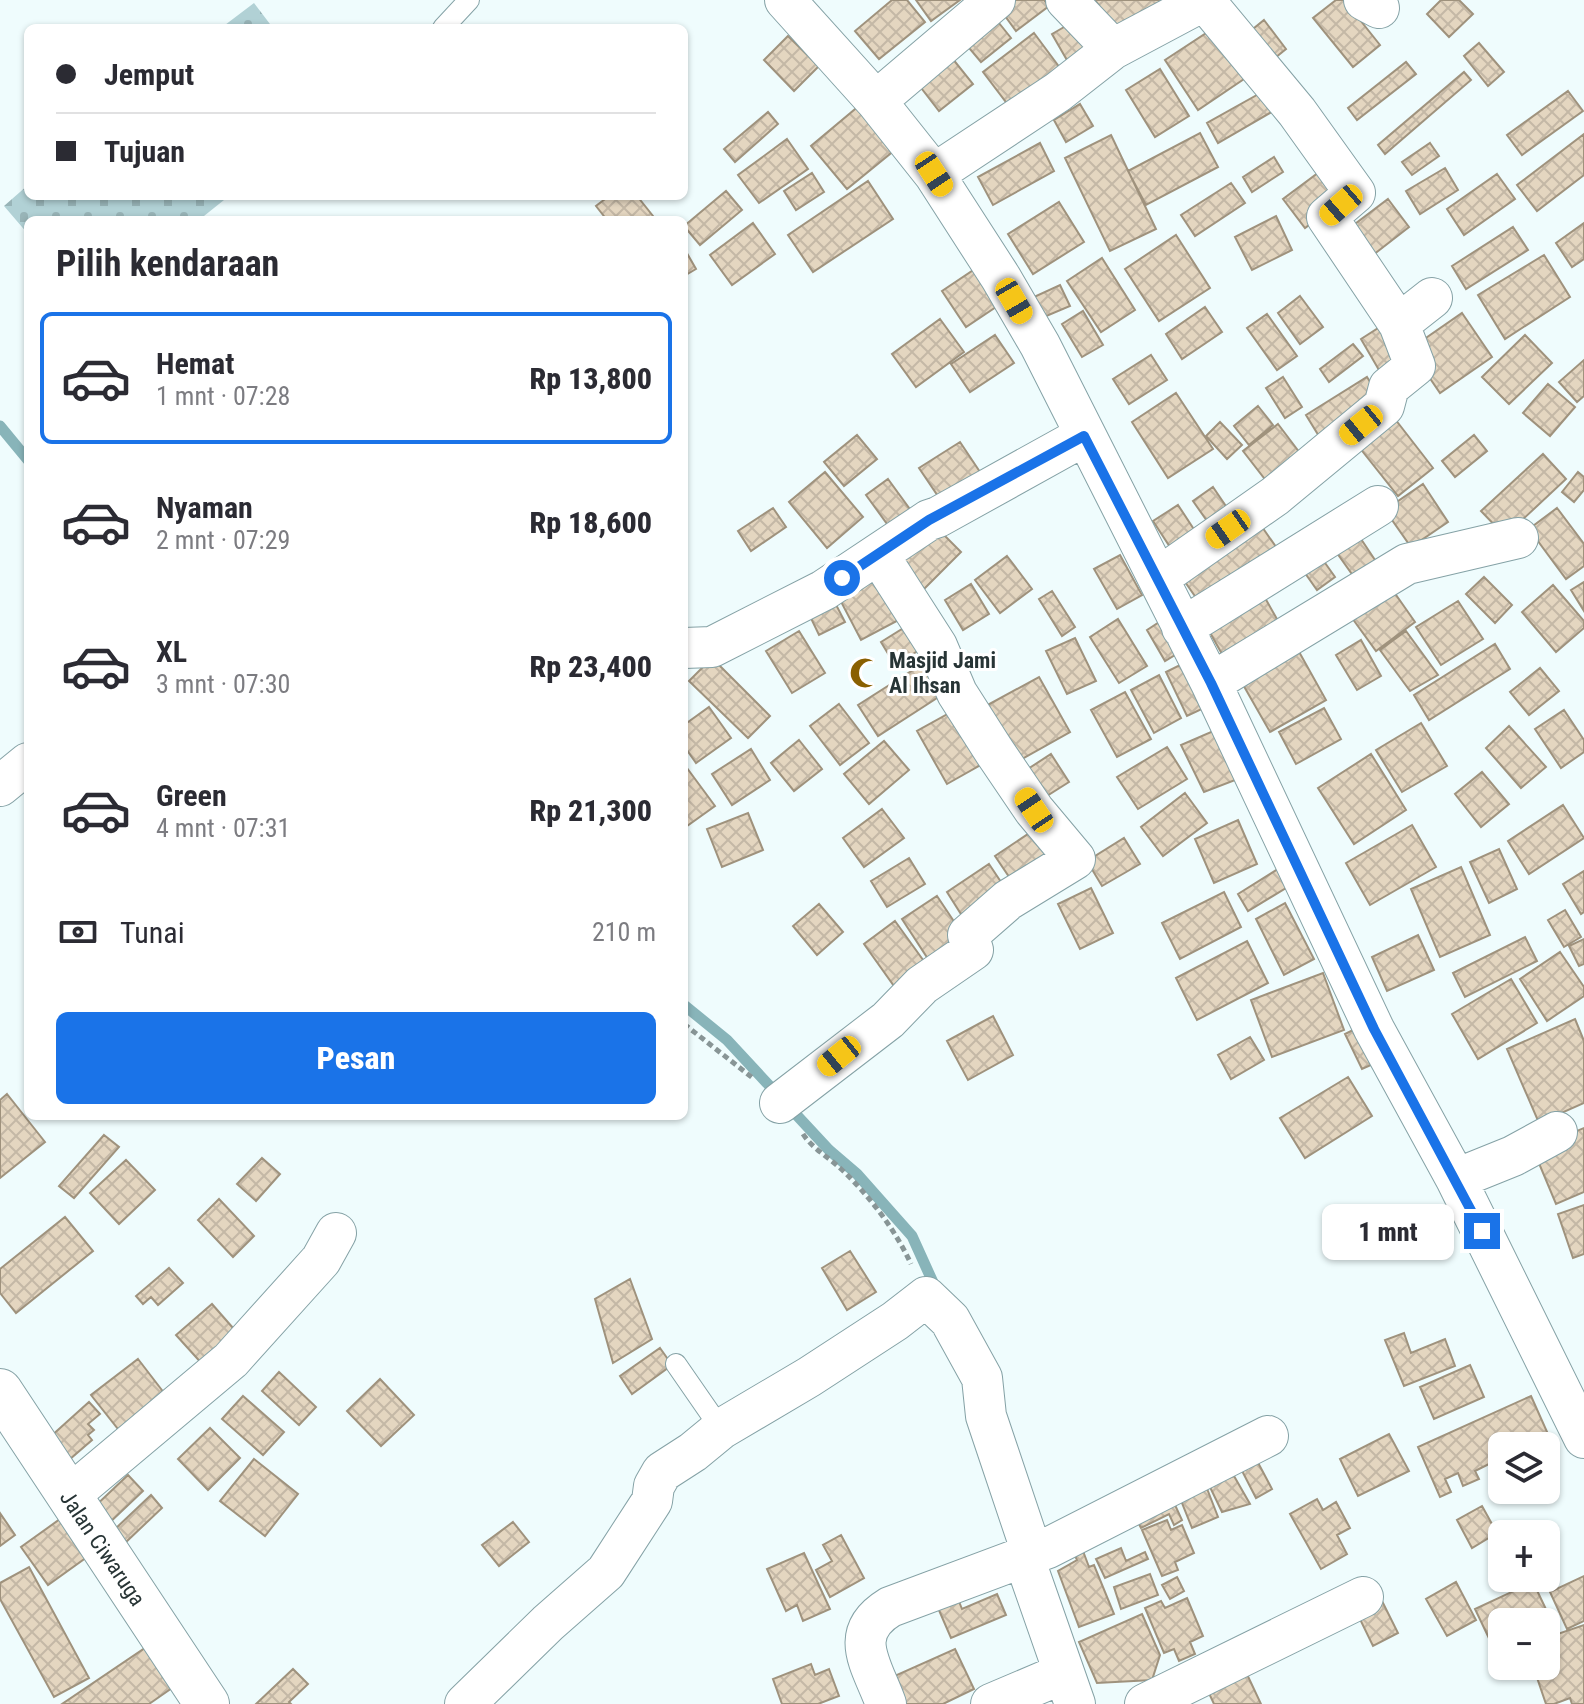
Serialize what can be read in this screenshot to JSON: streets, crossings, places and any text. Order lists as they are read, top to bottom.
{
  "streets": {
    "street": ["Jalan Ciwaruga"]
  },
  "places": {
    "mosque": ["Masjid Jami Al Ihsan"]
  },
  "page": {
    "banner": ["Jemput", "Tujuan"],
    "heading": "Pilih kendaraan",
    "list": [
      {
        "name": "Hemat",
        "note": "1 mnt · 07:28",
        "value": "Rp 13,800"
      },
      {
        "name": "Nyaman",
        "note": "2 mnt · 07:29",
        "value": "Rp 18,600"
      },
      {
        "name": "XL",
        "note": "3 mnt · 07:30",
        "value": "Rp 23,400"
      },
      {
        "name": "Green",
        "note": "4 mnt · 07:31",
        "value": "Rp 21,300"
      }
    ],
    "pay": ["Tunai", "210 m"],
    "buttons": "Pesan",
    "bubble": "1 mnt",
    "map_buttons": ["+", "−"]
  }
}
